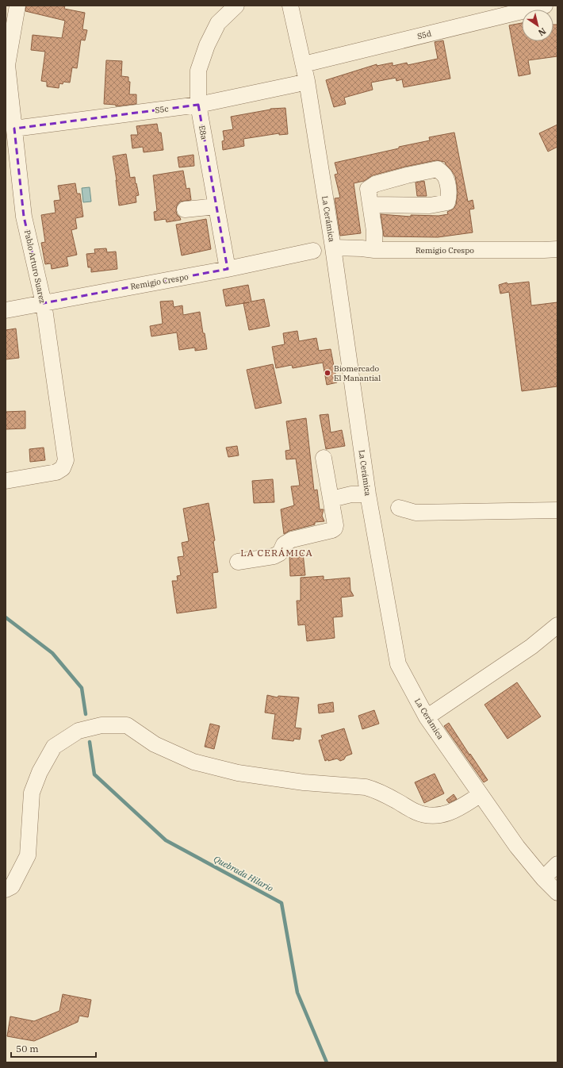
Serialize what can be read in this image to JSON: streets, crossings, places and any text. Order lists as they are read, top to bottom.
{
  "streets": {
    "street": [
      "S5d",
      "S5c",
      "E8a",
      "La Cerámica",
      "Remigio Crespo",
      "Pablo Arturo Suarez"
    ]
  },
  "crossings": [
    ["S5d", "La Cerámica"],
    ["S5c", "E8a"],
    ["S5c", "La Cerámica"],
    ["S5c", "Pablo Arturo Suarez"],
    ["E8a", "Remigio Crespo"],
    ["La Cerámica", "Remigio Crespo"],
    ["Remigio Crespo", "Pablo Arturo Suarez"]
  ],
  "districts": ["LA CERÁMICA"],
  "water": ["Quebrada Hilario"],
  "places": ["Biomercado El Manantial"],
  "scale_bar": "50 m",
  "north": "bottom right"
}
